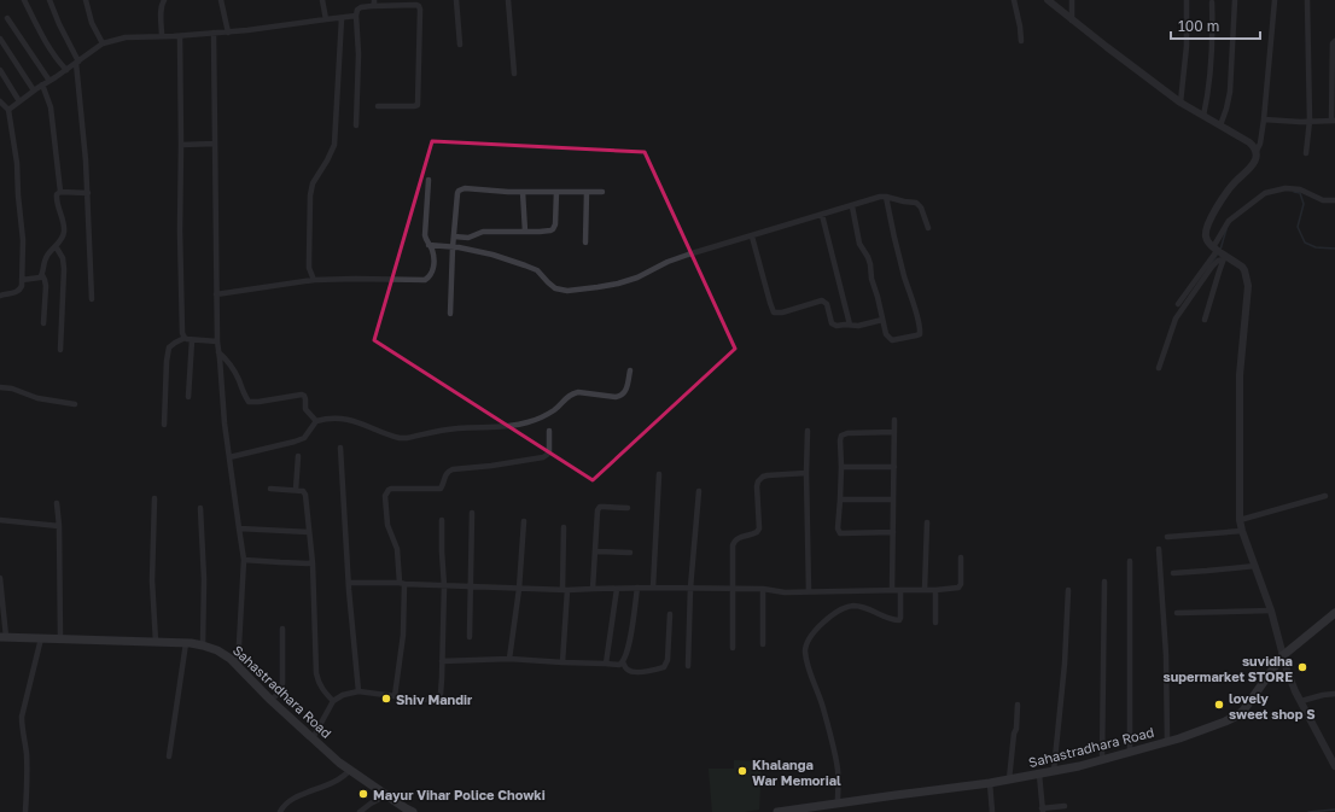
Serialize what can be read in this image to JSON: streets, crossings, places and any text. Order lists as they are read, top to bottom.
{
  "streets": {
    "main road": ["Sahastradhara Road"]
  },
  "places": [
    "suvidha supermarket STORE",
    "Shiv Mandir",
    "lovely sweet shop S",
    "Khalanga War Memorial",
    "Mayur Vihar Police Chowki"
  ],
  "scale_bar": "100 m"
}
